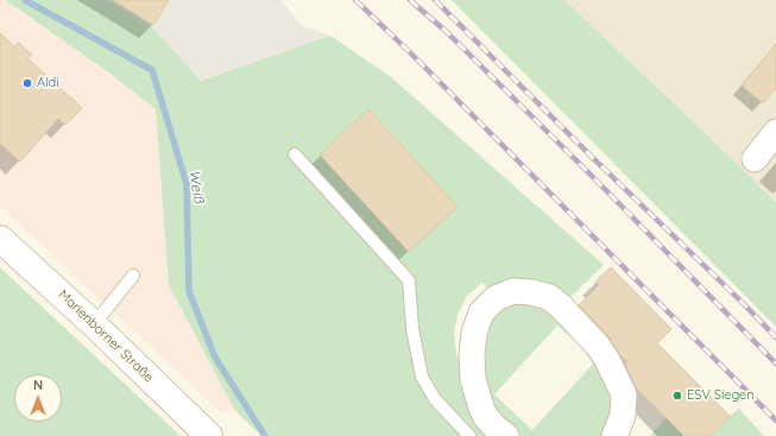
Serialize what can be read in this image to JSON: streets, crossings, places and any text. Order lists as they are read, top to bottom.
{
  "streets": {
    "main road": ["Marienborner Straße"]
  },
  "water": ["Weiß"],
  "places": ["Aldi", "ESV Siegen"],
  "north": "top"
}
